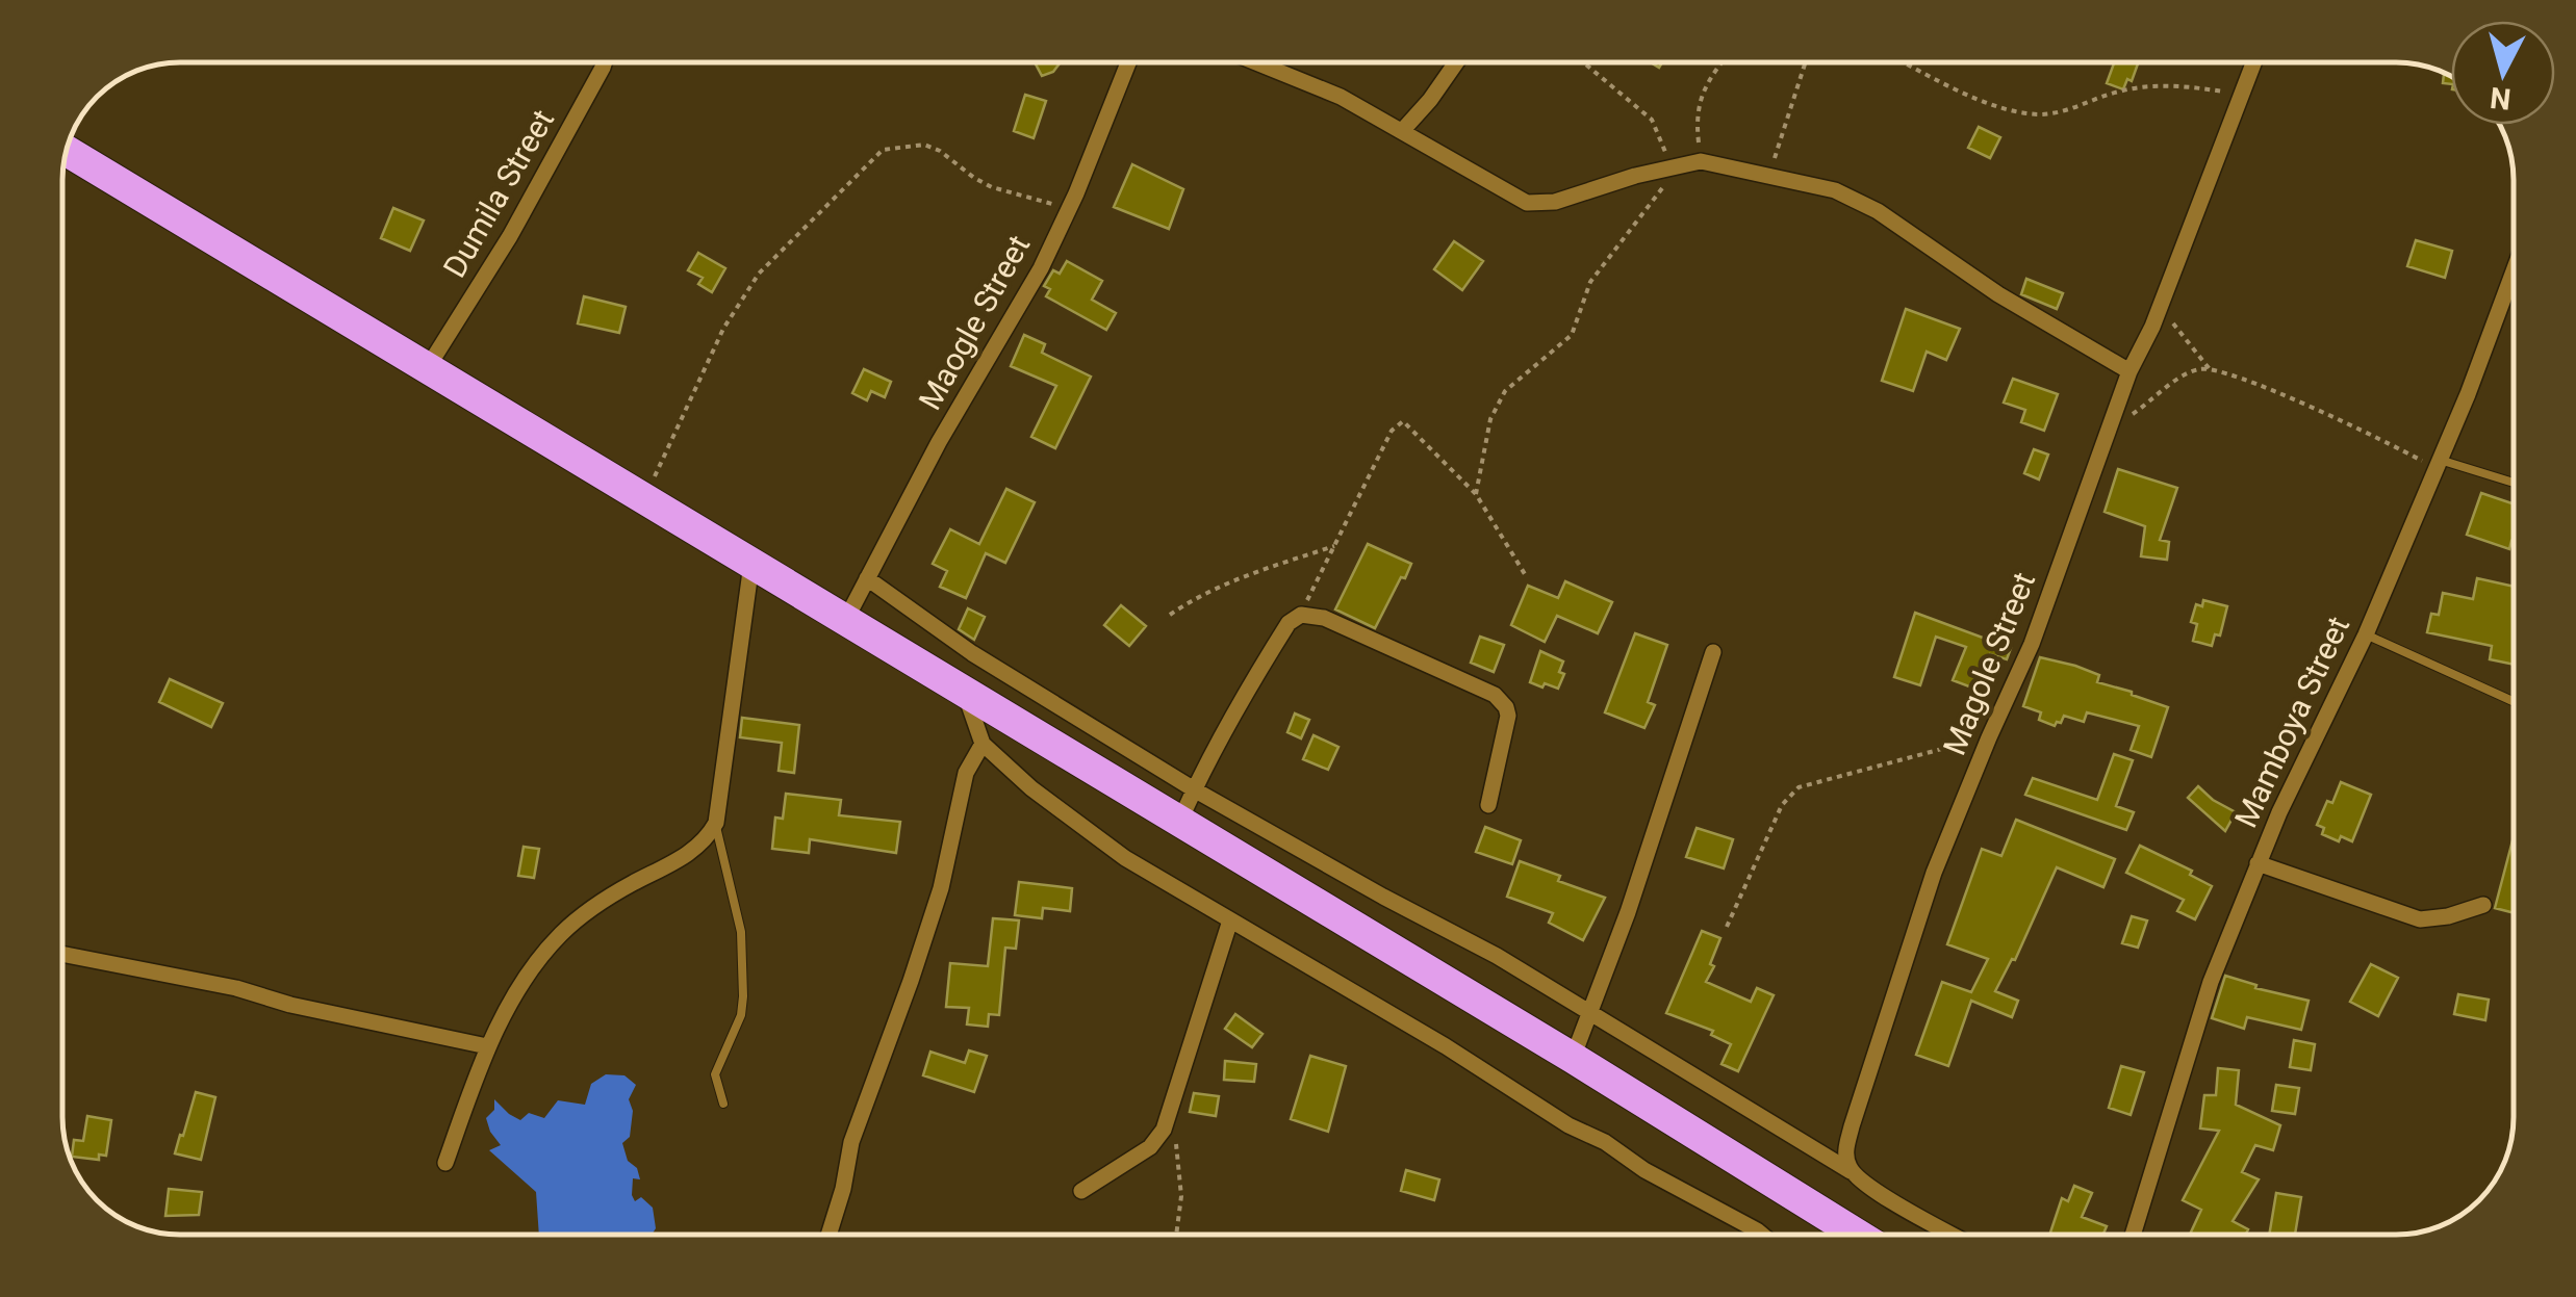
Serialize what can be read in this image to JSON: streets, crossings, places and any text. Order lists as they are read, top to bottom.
{
  "streets": {
    "street": [
      "Dumila Street",
      "Maogle Street",
      "Magole Street",
      "Mamboya Street"
    ]
  },
  "north": "bottom"
}
